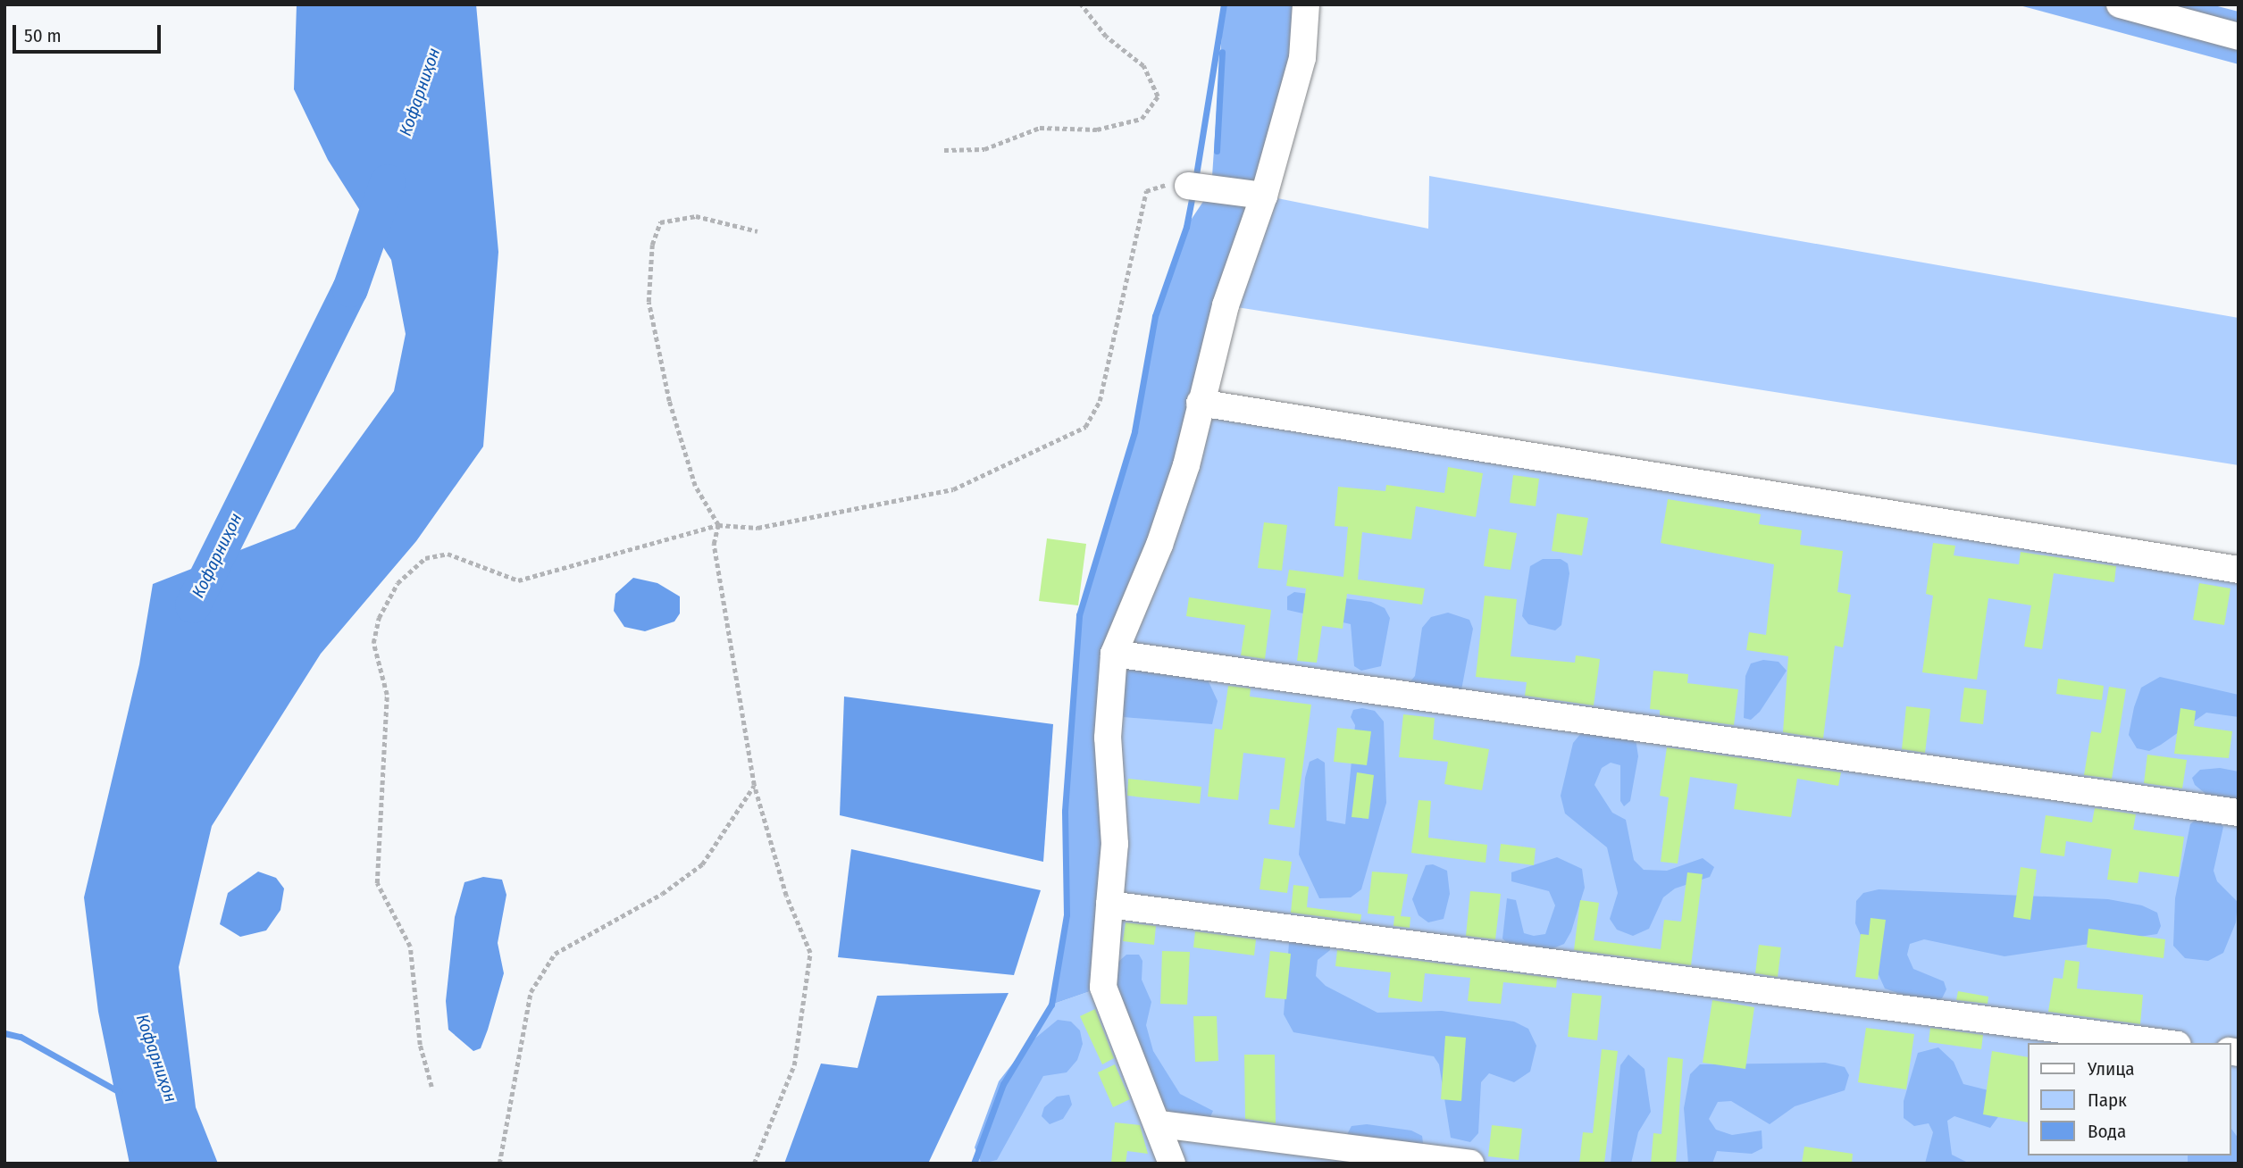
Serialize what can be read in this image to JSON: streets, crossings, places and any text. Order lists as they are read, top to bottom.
{
  "water": ["Кофарниҳон"],
  "legend": ["Улица", "Парк", "Вода"],
  "scale_bar": "50 m"
}
